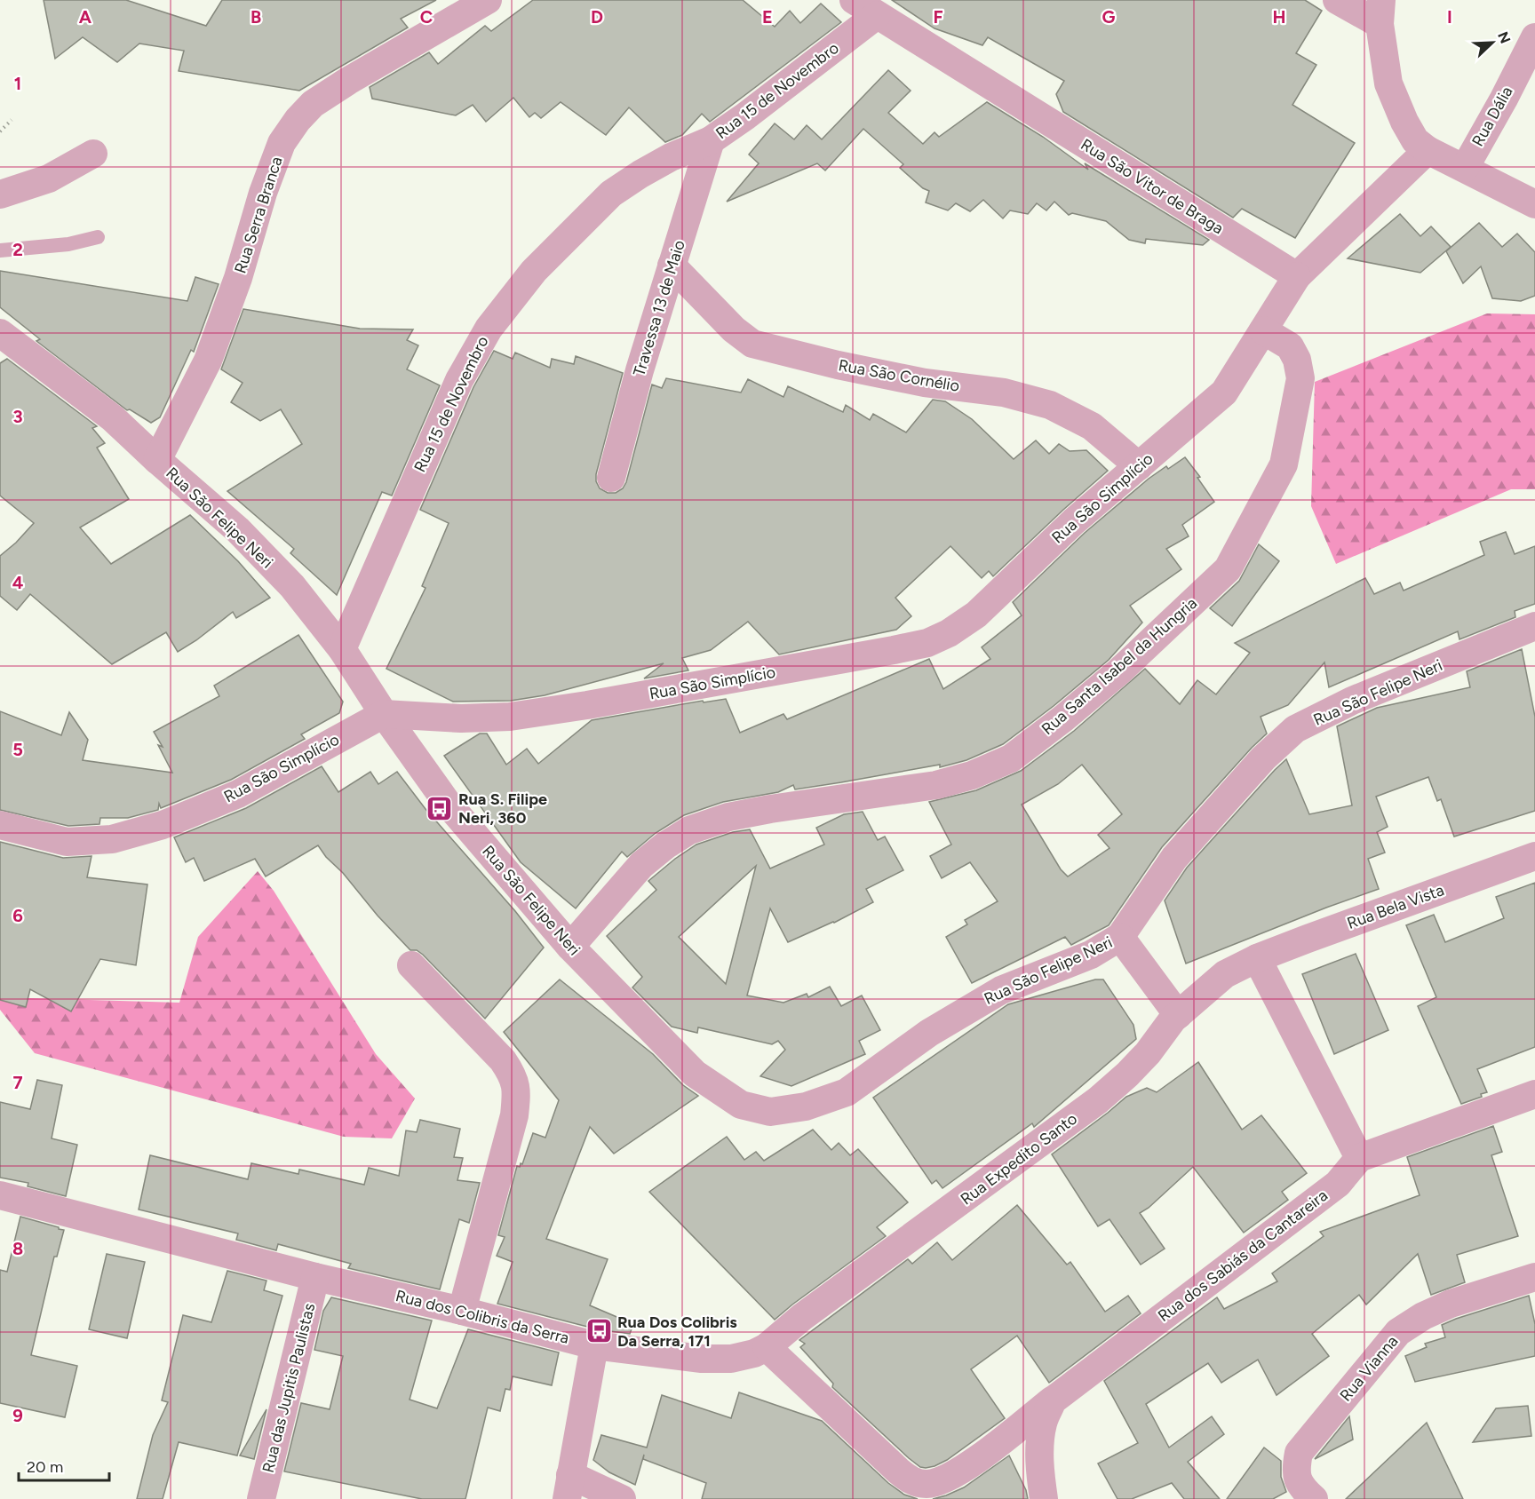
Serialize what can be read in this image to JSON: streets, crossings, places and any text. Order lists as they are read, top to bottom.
{
  "streets": {
    "street": [
      "Rua 15 de Novembro",
      "Rua Dália",
      "Rua São Vitor de Braga",
      "Rua Serra Branca",
      "Travessa 13 de Maio",
      "Rua São Cornélio",
      "Rua São Simplício",
      "Rua São Felipe Neri",
      "Rua Santa Isabel da Hungria",
      "Rua Bela Vista",
      "Rua Expedito Santo",
      "Rua dos Sabiás da Cantareira",
      "Rua dos Colibris da Serra",
      "Rua Vianna",
      "Rua das Jupitis Paulistas"
    ]
  },
  "crossings": [
    ["Rua 15 de Novembro", "Rua São Vitor de Braga"],
    ["Rua 15 de Novembro", "Travessa 13 de Maio"],
    ["Rua 15 de Novembro", "Rua São Felipe Neri"],
    ["Rua São Vitor de Braga", "Rua São Simplício"],
    ["Rua Serra Branca", "Rua São Felipe Neri"],
    ["Travessa 13 de Maio", "Rua São Cornélio"],
    ["Rua São Cornélio", "Rua São Simplício"],
    ["Rua São Simplício", "Rua São Felipe Neri"],
    ["Rua São Simplício", "Rua Santa Isabel da Hungria"],
    ["Rua São Felipe Neri", "Rua Santa Isabel da Hungria"],
    ["Rua São Felipe Neri", "Rua Expedito Santo"],
    ["Rua Bela Vista", "Rua Expedito Santo"],
    ["Rua Expedito Santo", "Rua dos Colibris da Serra"],
    ["Rua dos Colibris da Serra", "Rua das Jupitis Paulistas"]
  ],
  "places": {
    "bus stop": ["Rua S. Filipe Neri, 360", "Rua Dos Colibris Da Serra, 171"]
  },
  "scale_bar": "20 m",
  "north": "top right",
  "grid": {
    "columns": [
      "A",
      "B",
      "C",
      "D",
      "E",
      "F",
      "G",
      "H",
      "I"
    ],
    "rows": [
      "1",
      "2",
      "3",
      "4",
      "5",
      "6",
      "7",
      "8",
      "9"
    ]
  }
}
